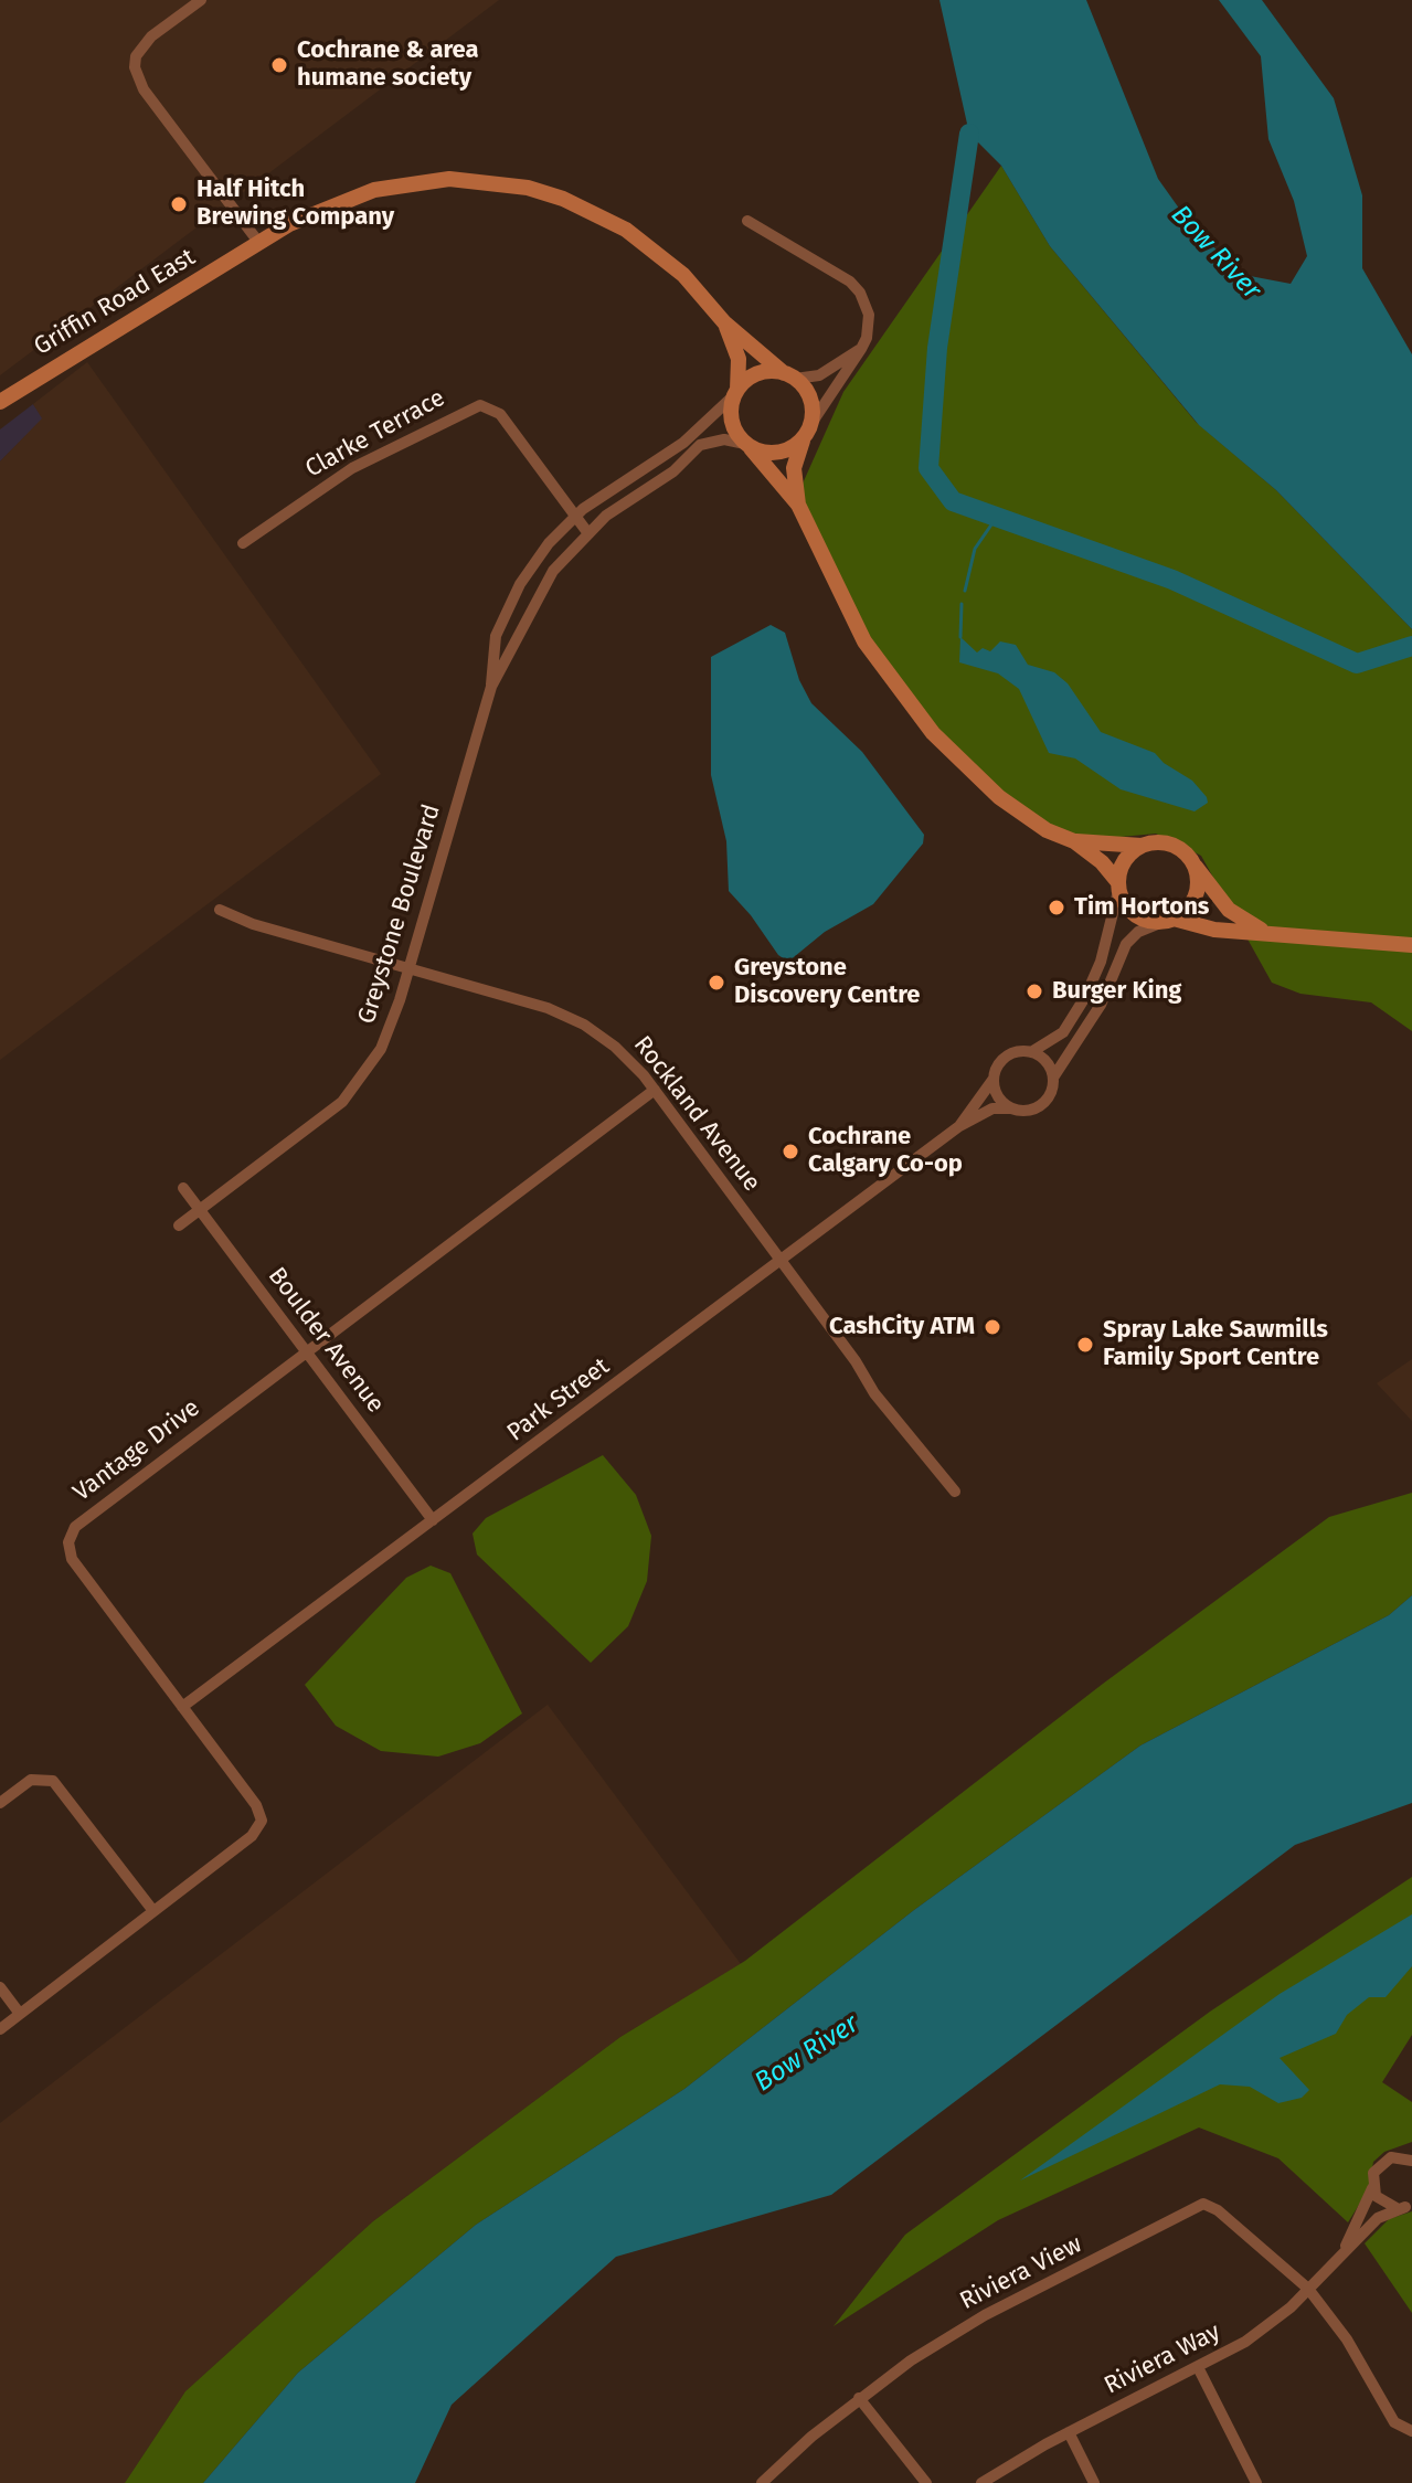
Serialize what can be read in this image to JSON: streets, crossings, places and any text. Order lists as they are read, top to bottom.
{
  "streets": {
    "main road": ["Griffin Road East"],
    "street": [
      "Clarke Terrace",
      "Greystone Boulevard",
      "Rockland Avenue",
      "Boulder Avenue",
      "Park Street",
      "Vantage Drive",
      "Riviera View",
      "Riviera Way"
    ]
  },
  "crossings": [
    ["Griffin Road East", "Greystone Boulevard"],
    ["Clarke Terrace", "Greystone Boulevard"],
    ["Greystone Boulevard", "Rockland Avenue"],
    ["Greystone Boulevard", "Boulder Avenue"],
    ["Rockland Avenue", "Park Street"],
    ["Rockland Avenue", "Vantage Drive"],
    ["Boulder Avenue", "Park Street"],
    ["Boulder Avenue", "Vantage Drive"],
    ["Park Street", "Vantage Drive"],
    ["Riviera View", "Riviera Way"]
  ],
  "water": ["Bow River"],
  "places": [
    "Cochrane & area humane society",
    "Half Hitch Brewing Company",
    "Tim Hortons",
    "Greystone Discovery Centre",
    "Burger King",
    "Cochrane Calgary Co-op",
    "CashCity ATM",
    "Spray Lake Sawmills Family Sport Centre"
  ]
}
